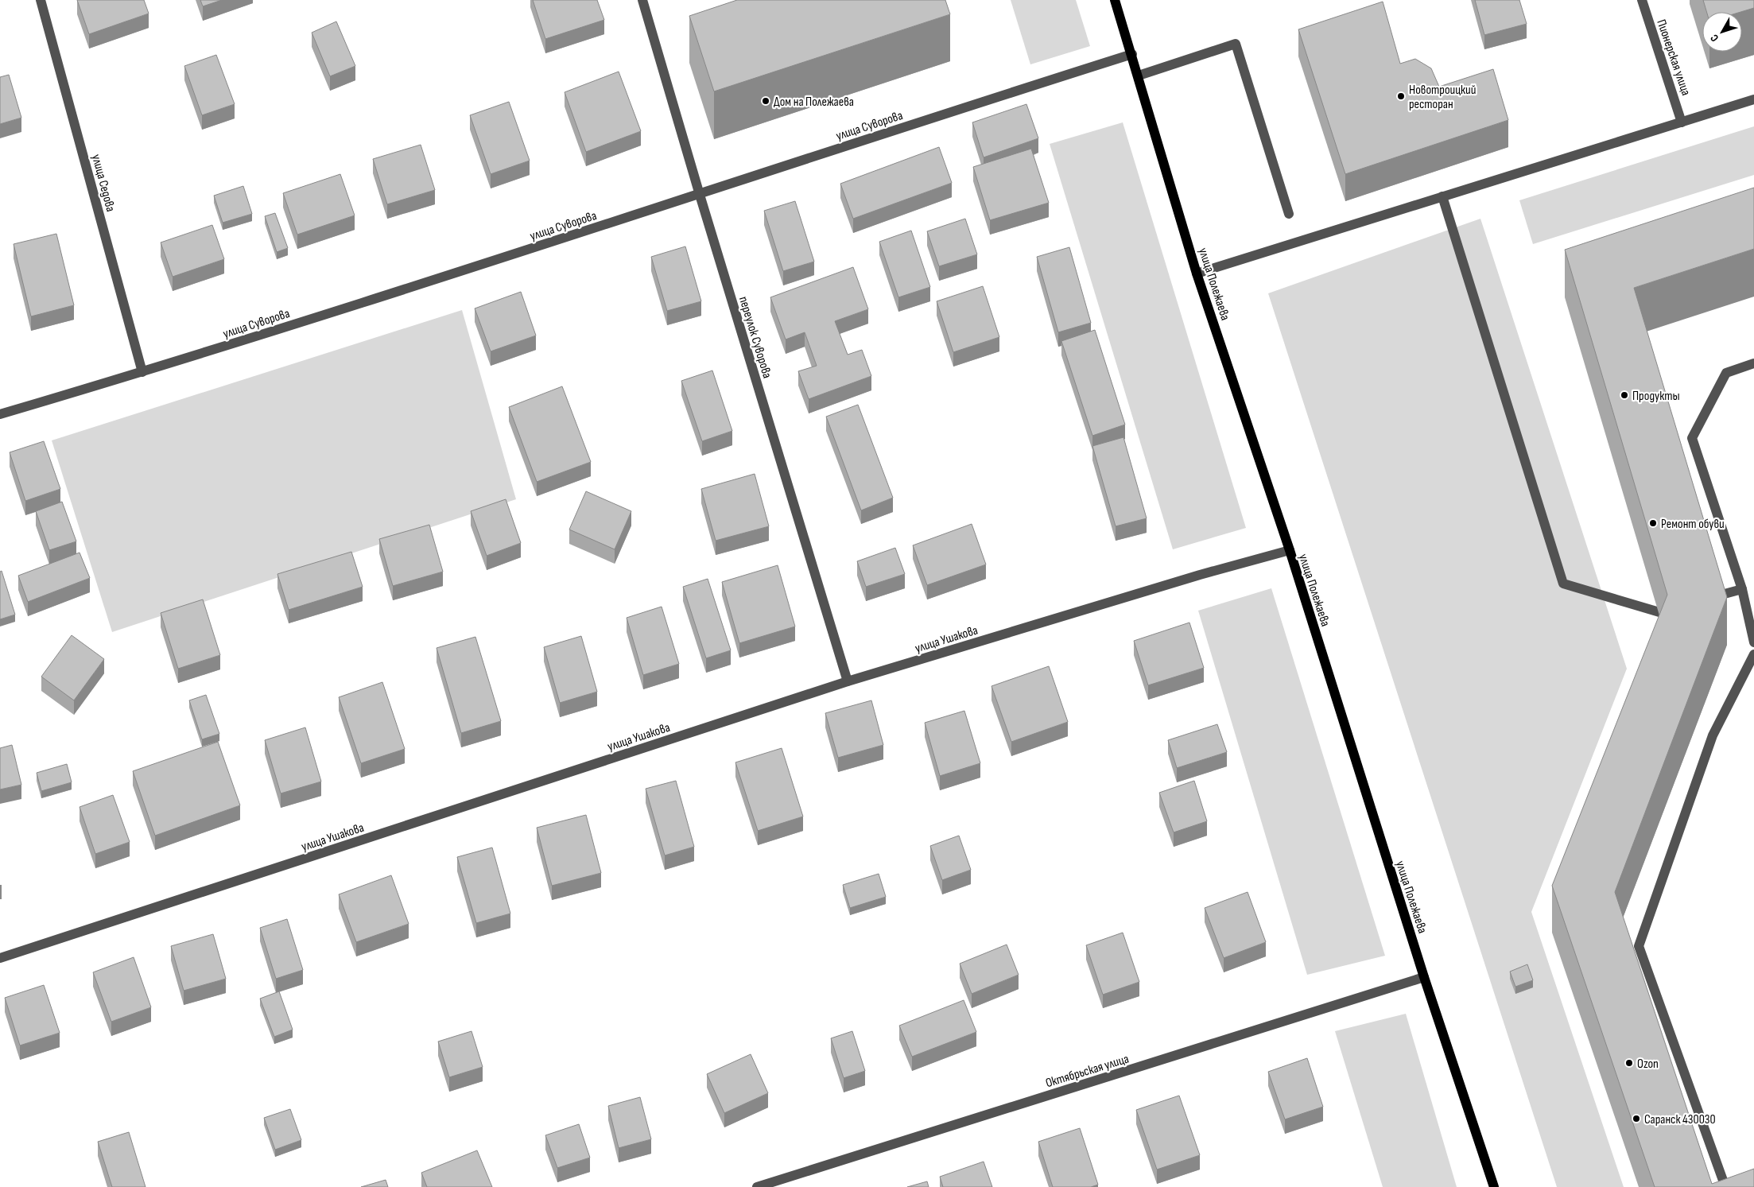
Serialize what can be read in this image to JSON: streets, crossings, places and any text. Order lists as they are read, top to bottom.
{
  "streets": {
    "main road": ["улица Полежаева"],
    "street": [
      "Пионерская улица",
      "улица Суворова",
      "улица Седова",
      "переулок Суворова",
      "улица Ушакова",
      "Октябрьская улица"
    ]
  },
  "crossings": [
    ["улица Суворова", "улица Седова"],
    ["улица Суворова", "улица Полежаева"],
    ["улица Суворова", "переулок Суворова"],
    ["улица Полежаева", "улица Ушакова"],
    ["улица Полежаева", "Октябрьская улица"],
    ["переулок Суворова", "улица Ушакова"]
  ],
  "places": [
    "Новотроицкий ресторан",
    "Дом на Полежаева",
    "Продукты",
    "Ремонт обуви",
    "Ozon",
    "Саранск 430030"
  ],
  "north": "bottom left"
}
